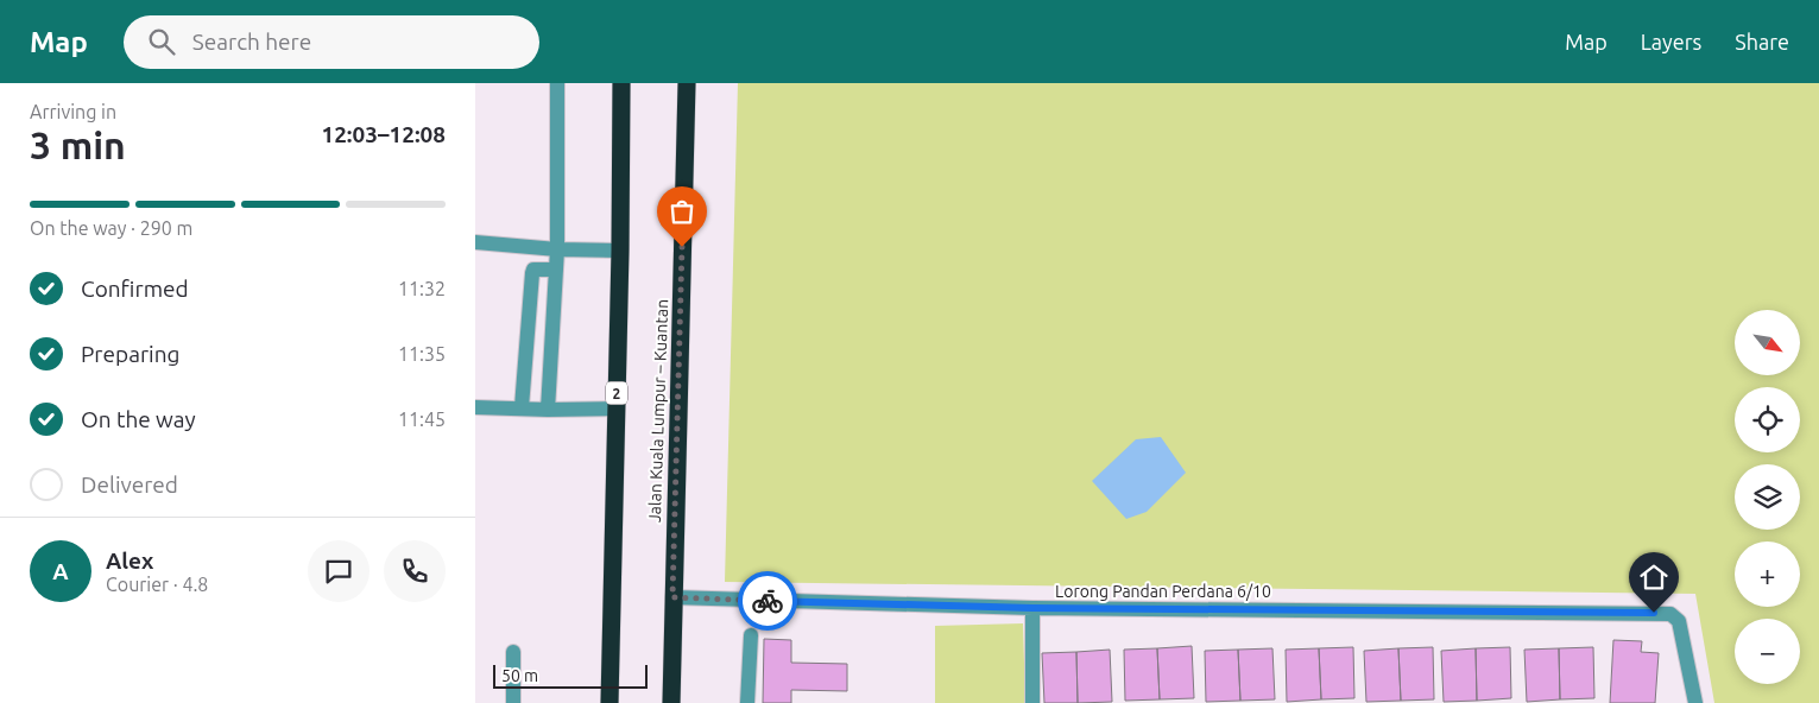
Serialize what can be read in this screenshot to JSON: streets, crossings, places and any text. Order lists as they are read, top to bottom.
{
  "streets": {
    "highway": ["2", "Jalan Kuala Lumpur – Kuantan"],
    "street": ["Lorong Pandan Perdana 6/10"]
  },
  "crossings": [
    ["Jalan Kuala Lumpur – Kuantan", "Lorong Pandan Perdana 6/10"]
  ],
  "scale_bar": "50 m",
  "north": "bottom right",
  "page": {
    "header": "Map",
    "search": "Search here",
    "nav": ["Map", "Layers", "Share"],
    "heading": ["3 min", "Arriving in", "12:03–12:08"],
    "panel": ["Alex", "Courier · 4.8"],
    "bar": "On the way · 290 m",
    "list": [
      ["Confirmed", "11:32"],
      ["Preparing", "11:35"],
      ["On the way", "11:45"],
      "Delivered"
    ],
    "map_buttons": ["+", "−"],
    "round": "A",
    "scale": "50 m"
  }
}
